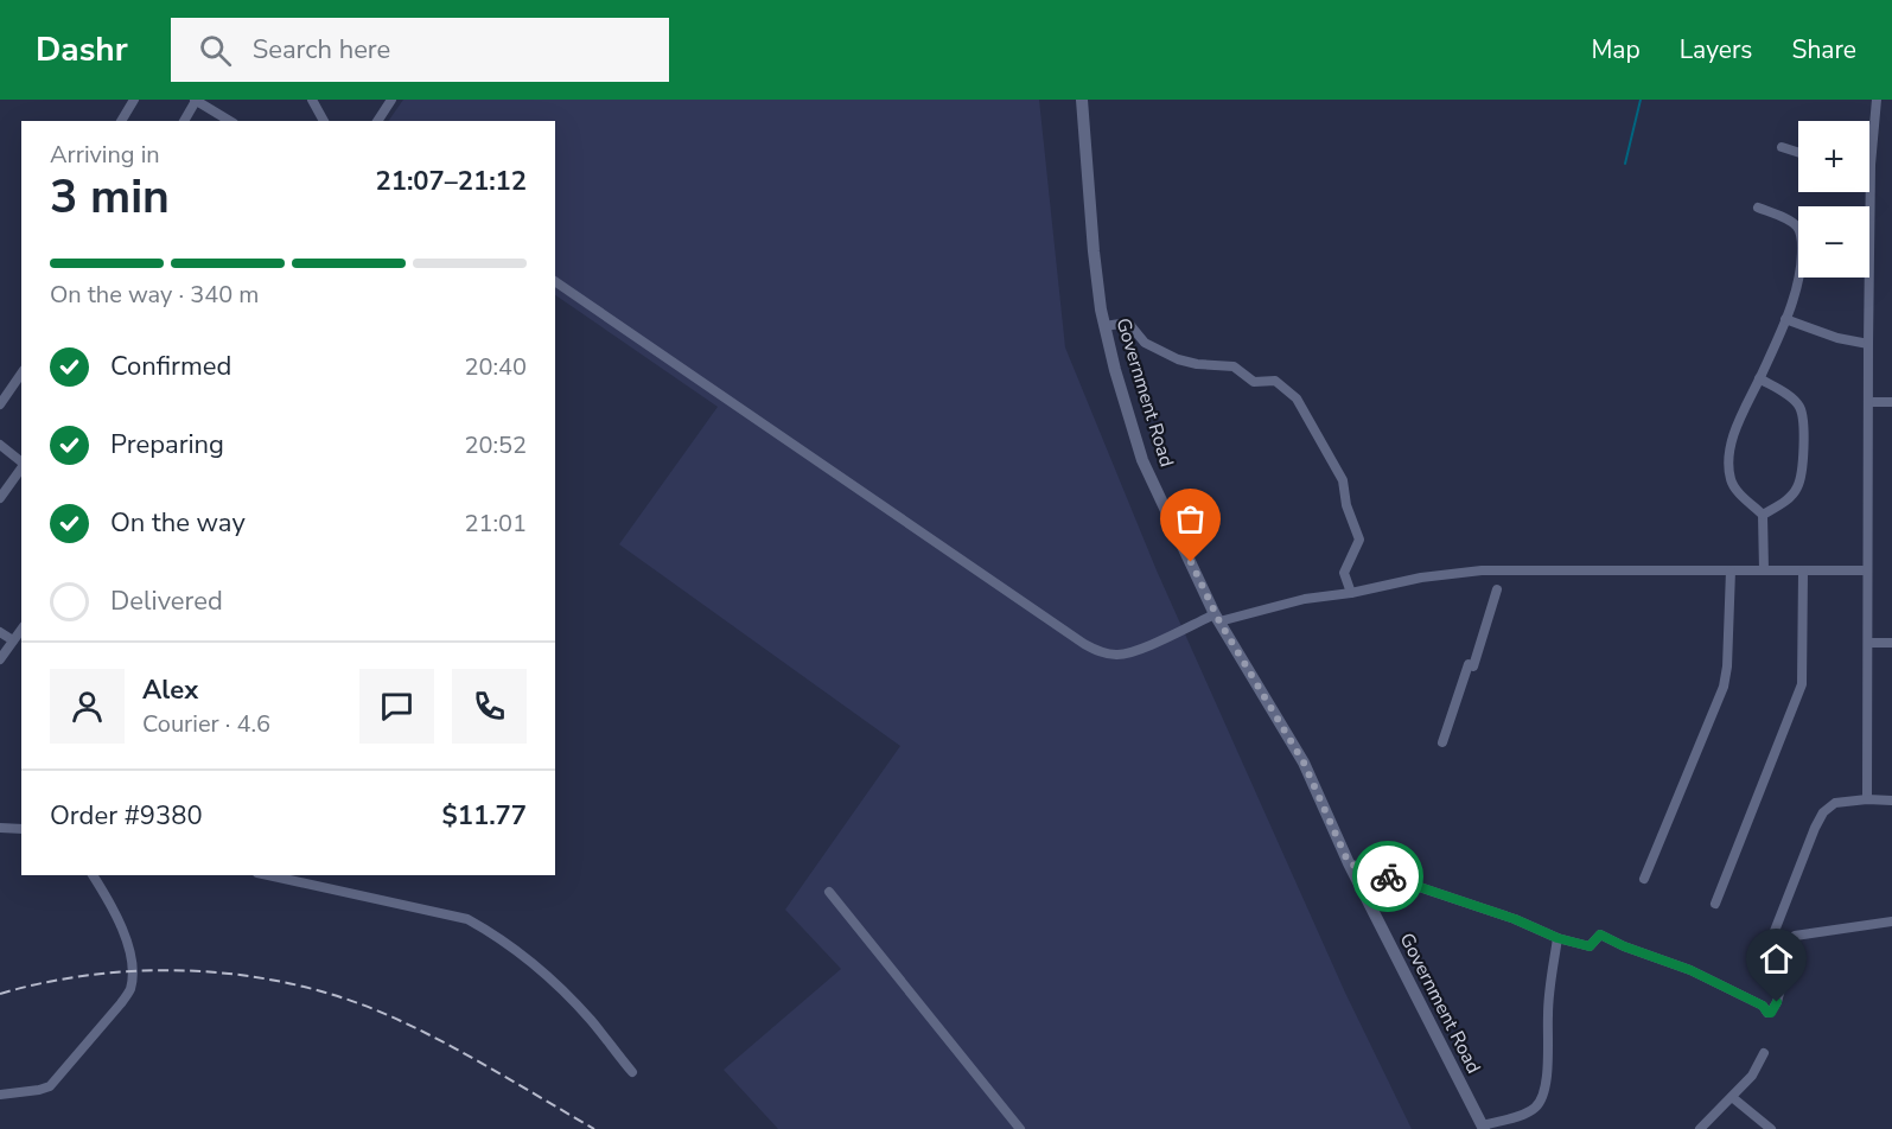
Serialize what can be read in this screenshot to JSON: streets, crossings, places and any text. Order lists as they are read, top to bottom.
{
  "streets": {
    "street": ["Government Road"]
  },
  "page": {
    "header": "Dashr",
    "search": "Search here",
    "nav": ["Map", "Layers", "Share"],
    "map_buttons": ["+", "−"],
    "heading": ["3 min", "Arriving in", "21:07–21:12"],
    "panel": [
      "Alex",
      "Courier · 4.6",
      "Order #9380",
      "$11.77"
    ],
    "bar": "On the way · 340 m",
    "list": [
      ["Confirmed", "20:40"],
      ["Preparing", "20:52"],
      ["On the way", "21:01"],
      "Delivered"
    ]
  }
}
